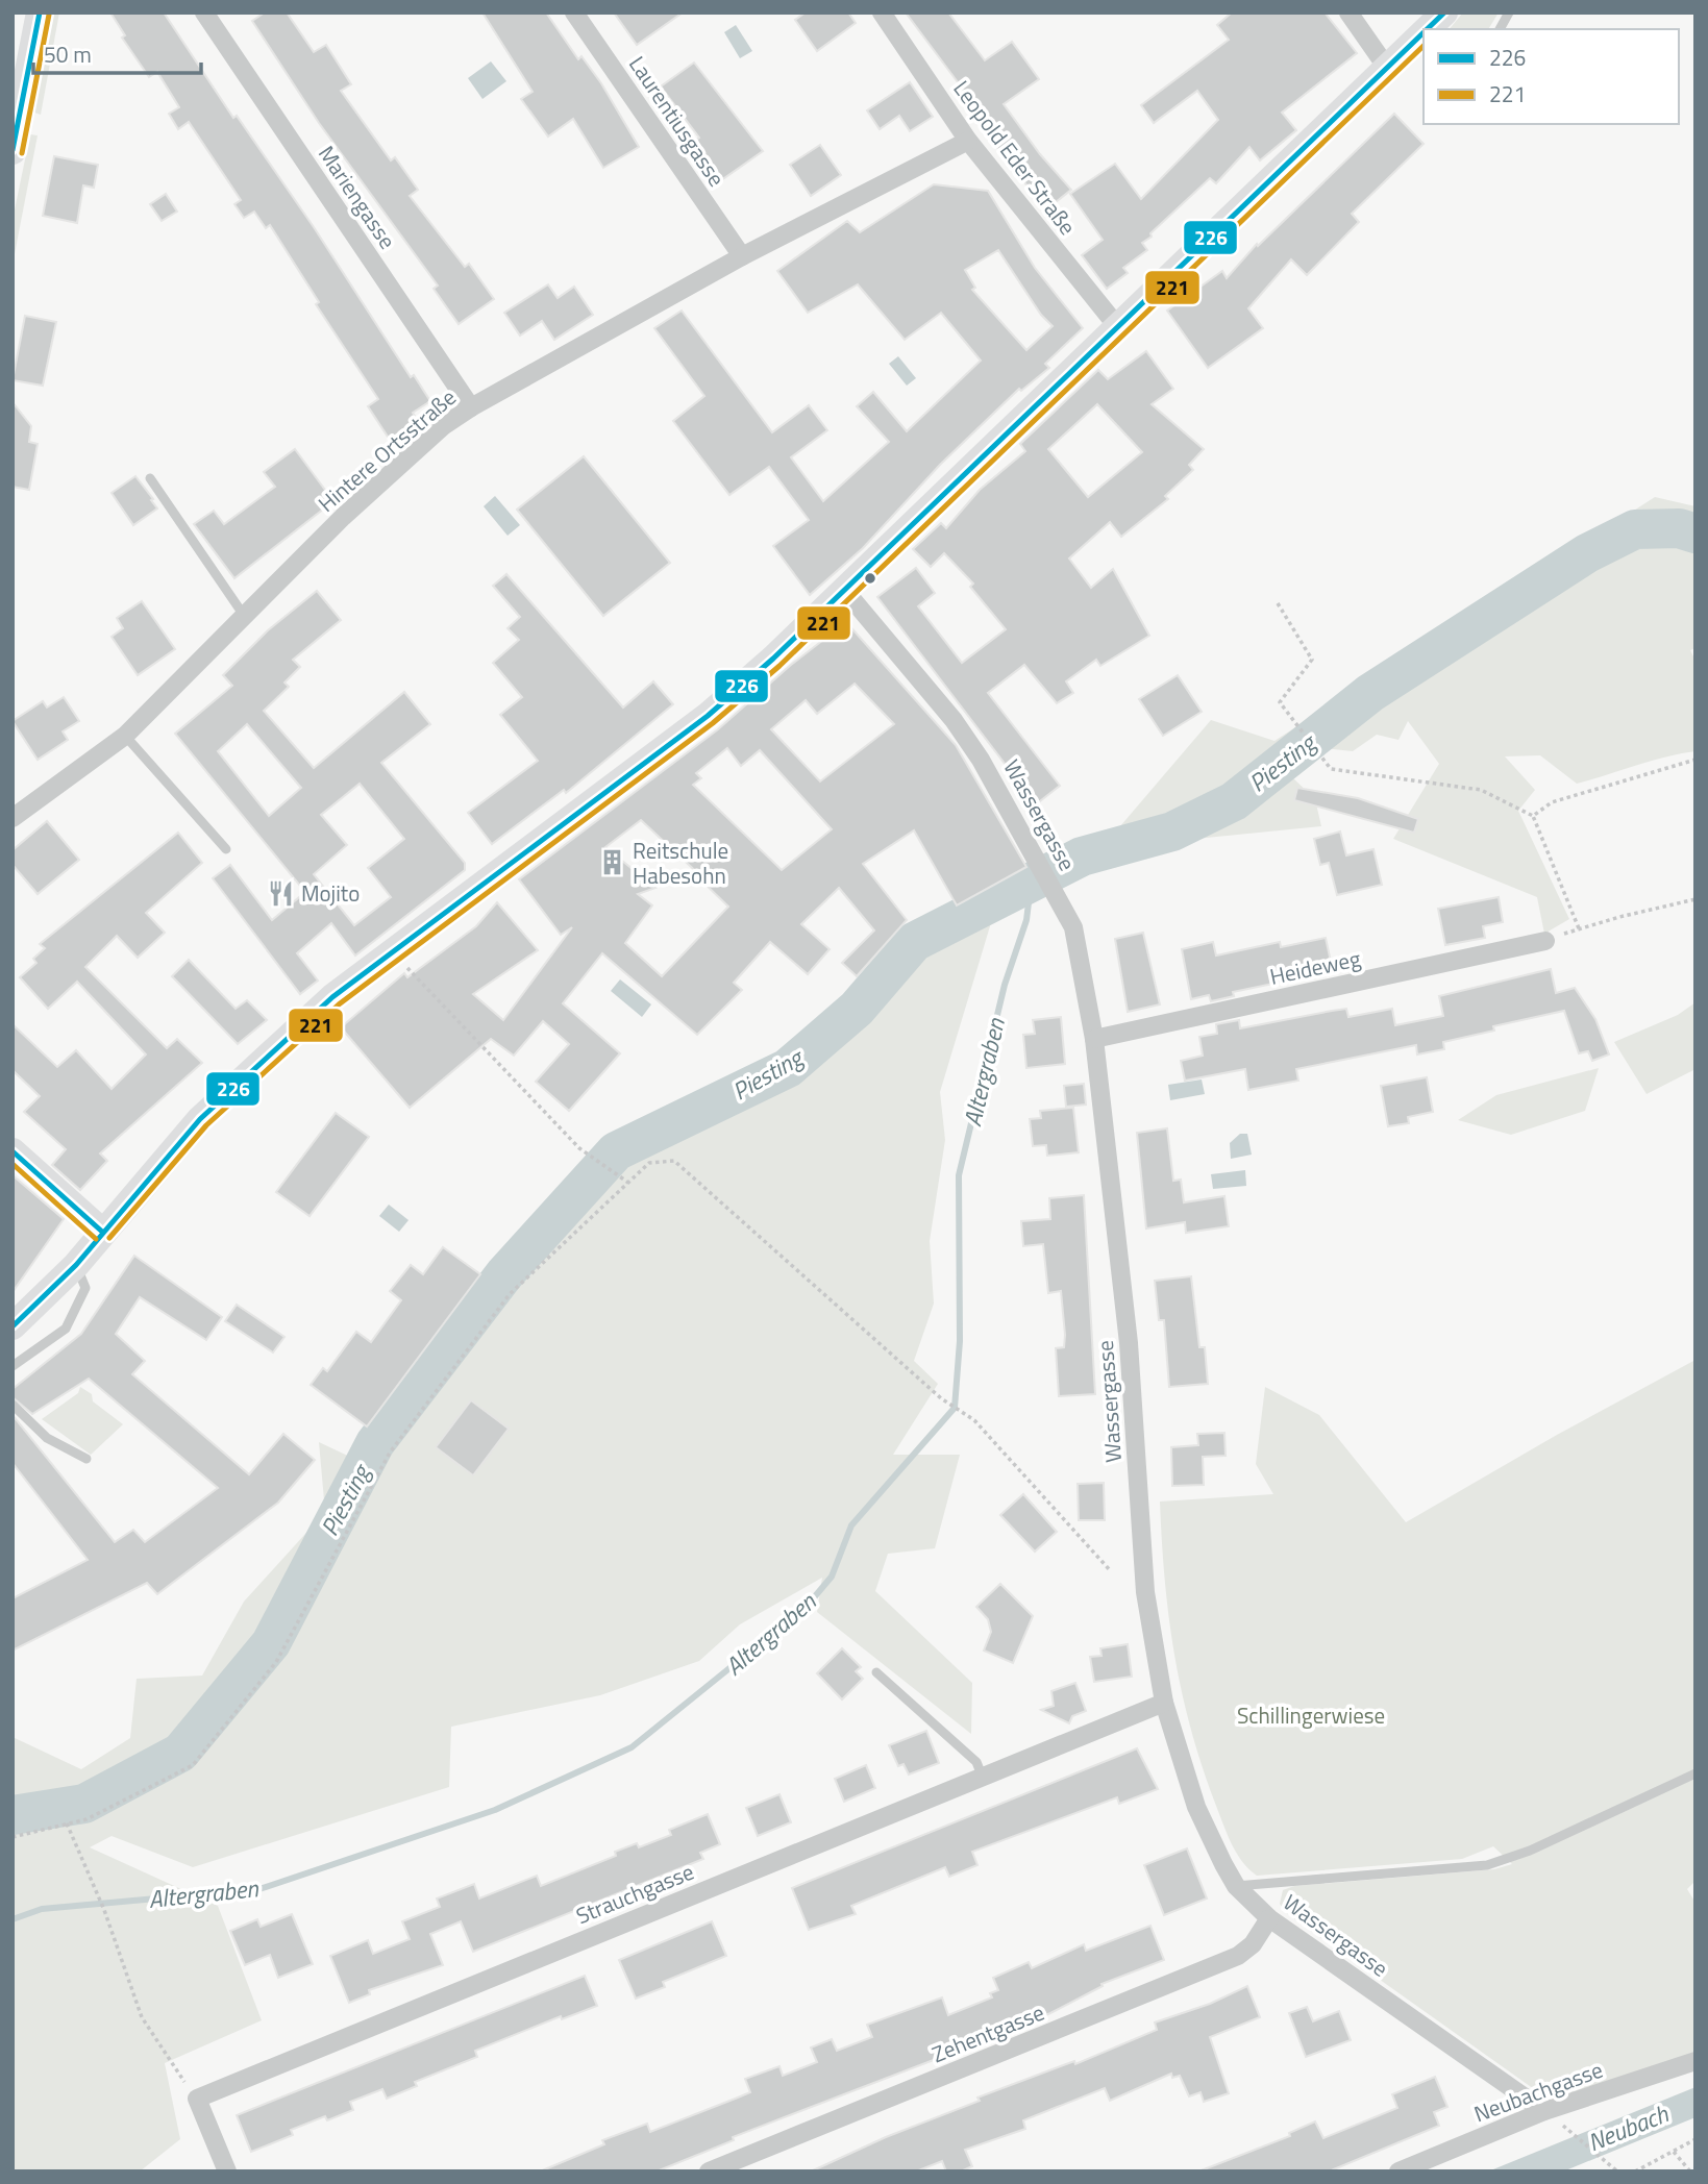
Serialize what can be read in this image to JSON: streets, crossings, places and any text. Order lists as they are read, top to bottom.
{
  "streets": {
    "street": [
      "Laurentiusgasse",
      "Leopold Eder Straße",
      "Mariengasse",
      "Hintere Ortsstraße",
      "Wassergasse",
      "Heideweg",
      "Strauchgasse",
      "Zehentgasse",
      "Neubachgasse"
    ]
  },
  "crossings": [
    ["Laurentiusgasse", "Hintere Ortsstraße"],
    ["Leopold Eder Straße", "Hintere Ortsstraße"],
    ["Mariengasse", "Hintere Ortsstraße"],
    ["Wassergasse", "Heideweg"],
    ["Wassergasse", "Strauchgasse"],
    ["Wassergasse", "Zehentgasse"],
    ["Wassergasse", "Neubachgasse"]
  ],
  "water": ["Piesting", "Altergraben", "Neubach"],
  "parks": ["Schillingerwiese"],
  "places": {
    "building": ["Reitschule Habesohn"],
    "restaurant": ["Mojito"]
  },
  "lines": ["transit line 226", "transit line 221"],
  "legend": ["226", "221"],
  "scale_bar": "50 m"
}
